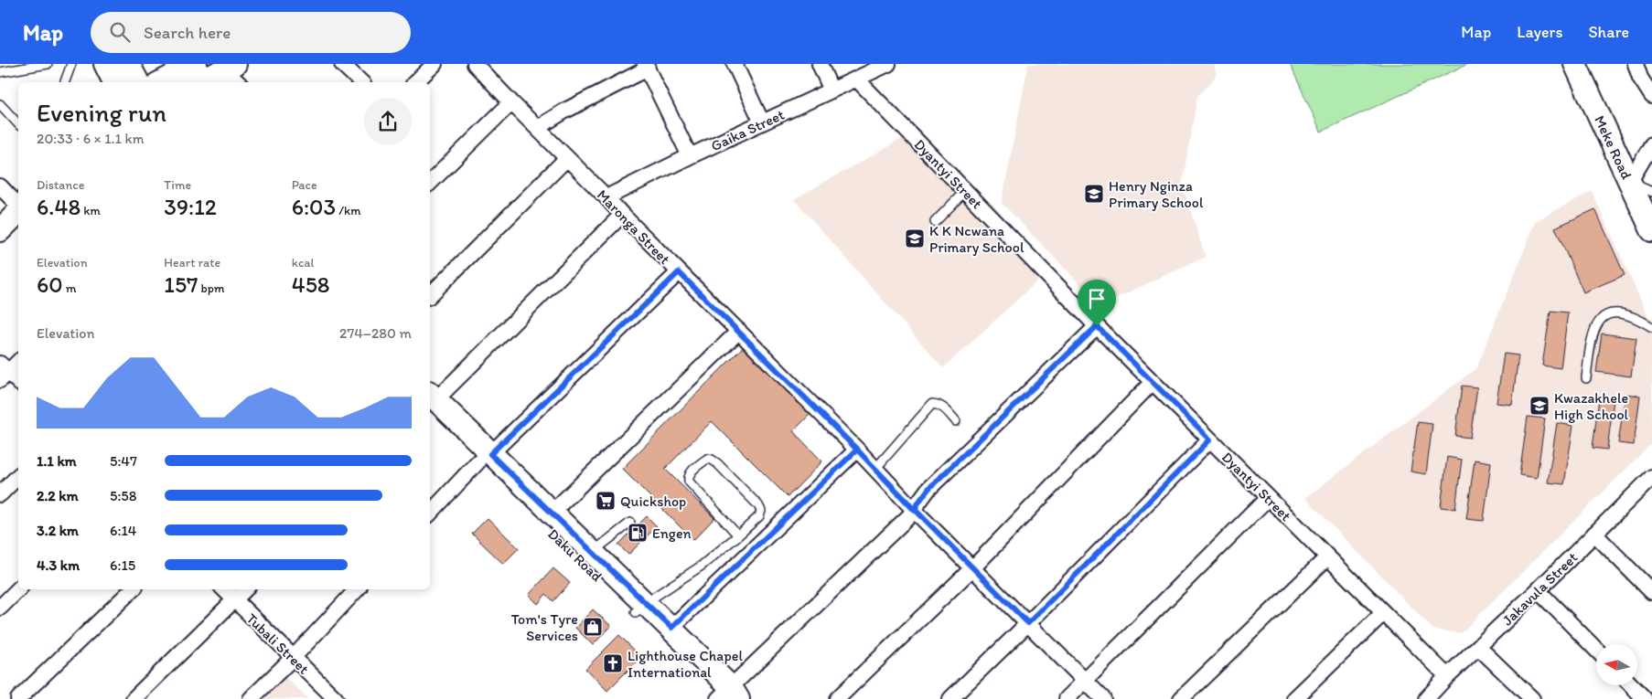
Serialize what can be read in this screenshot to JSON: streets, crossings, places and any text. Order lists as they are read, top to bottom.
{
  "streets": {
    "street": [
      "Gaika Street",
      "Meke Road",
      "Dyantyi Street",
      "Maronga Street",
      "Daku Road",
      "Jakavula Street",
      "Tubali Street"
    ]
  },
  "crossings": [
    ["Gaika Street", "Dyantyi Street"],
    ["Gaika Street", "Maronga Street"],
    ["Dyantyi Street", "Jakavula Street"]
  ],
  "places": {
    "school or university": ["Henry Nginza Primary School", "K K Ncwana Primary School", "Kwazakhele High School"],
    "supermarket": ["Quickshop"],
    "fuel station": ["Engen"],
    "shop": ["Tom's Tyre Services"],
    "church": ["Lighthouse Chapel International"]
  },
  "north": "left",
  "page": {
    "header": "Map",
    "search": "Search here",
    "nav": ["Map", "Layers", "Share"],
    "heading": ["Evening run", "20:33 · 6 × 1.1 km"],
    "stats": [
      ["Distance", "6.48 km"],
      ["Time", "39:12"],
      ["Pace", "6:03 /km"],
      ["Elevation", "60 m"],
      ["Heart rate", "157 bpm"],
      ["kcal", "458"]
    ],
    "chart": ["Elevation", "274–280 m"],
    "list": [
      {
        "name": "1.1 km",
        "note": "5:47"
      },
      {
        "name": "2.2 km",
        "note": "5:58"
      },
      {
        "name": "3.2 km",
        "note": "6:14"
      },
      {
        "name": "4.3 km",
        "note": "6:15"
      }
    ]
  }
}
